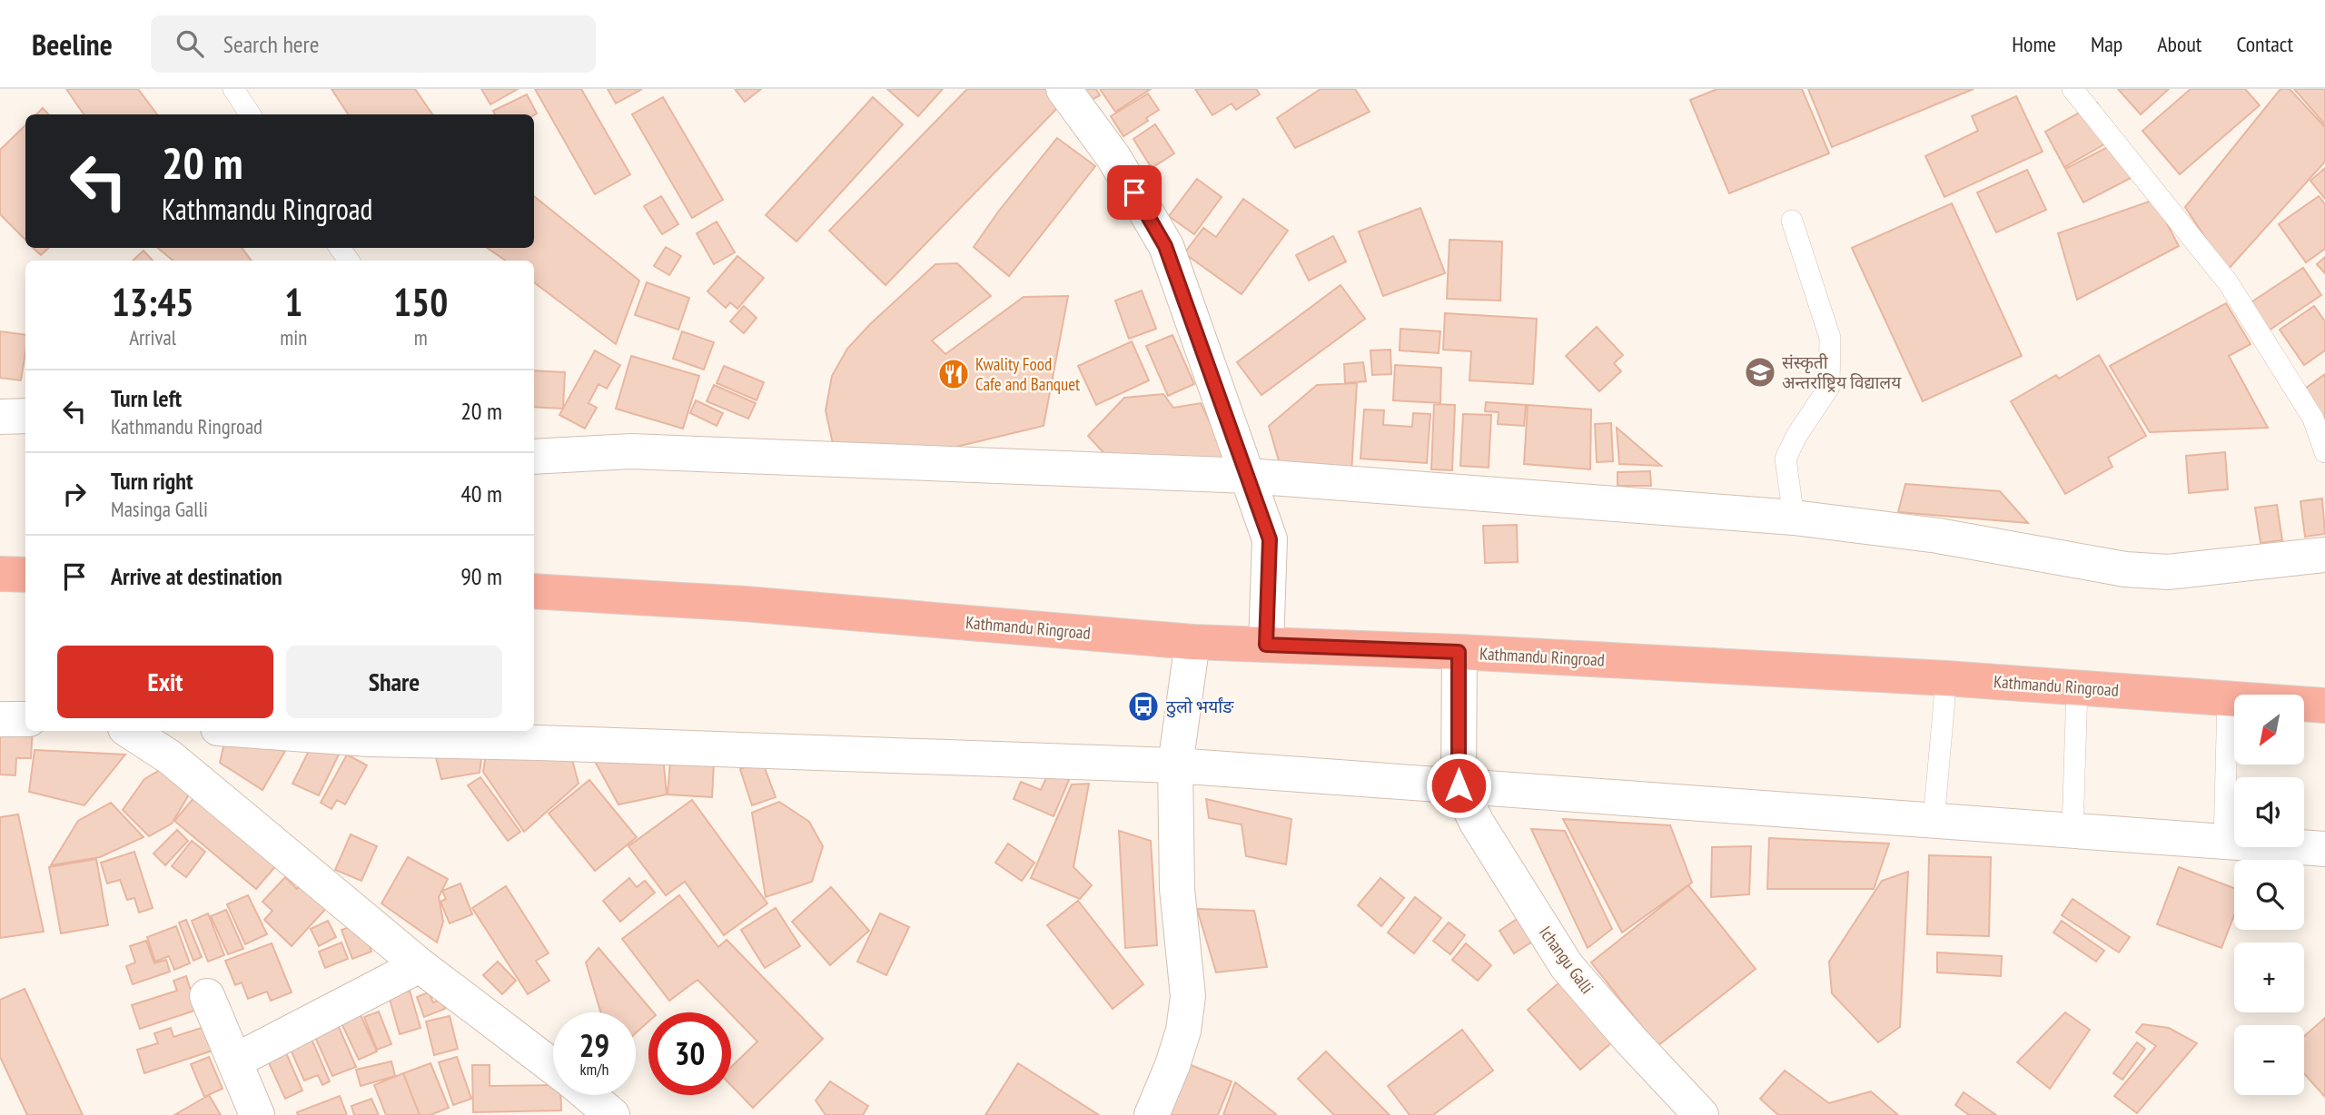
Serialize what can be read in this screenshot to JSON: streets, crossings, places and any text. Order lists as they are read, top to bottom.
{
  "streets": {
    "highway": ["Kathmandu Ringroad"],
    "street": ["Ichangu Galli"]
  },
  "places": {
    "school or university": ["संस्कृती अन्तर्राष्ट्रिय विद्यालय"],
    "restaurant": ["Kwality Food Cafe and Banquet"],
    "bus stop": ["ठुलो भर्यांङ"]
  },
  "north": "bottom left",
  "page": {
    "header": "Beeline",
    "search": "Search here",
    "nav": [
      "Home",
      "Map",
      "About",
      "Contact"
    ],
    "turn": ["20 m", "Kathmandu Ringroad"],
    "eta": [
      "13:45",
      "Arrival",
      "1",
      "min",
      "150",
      "m"
    ],
    "list": [
      {
        "name": "Turn left",
        "note": "Kathmandu Ringroad",
        "value": "20 m"
      },
      {
        "name": "Turn right",
        "note": "Masinga Galli",
        "value": "40 m"
      },
      {
        "name": "Arrive at destination",
        "value": "90 m"
      }
    ],
    "buttons": ["Exit", "Share"],
    "map_buttons": ["+", "−"],
    "speed": "29 km/h",
    "limit": "30"
  }
}
